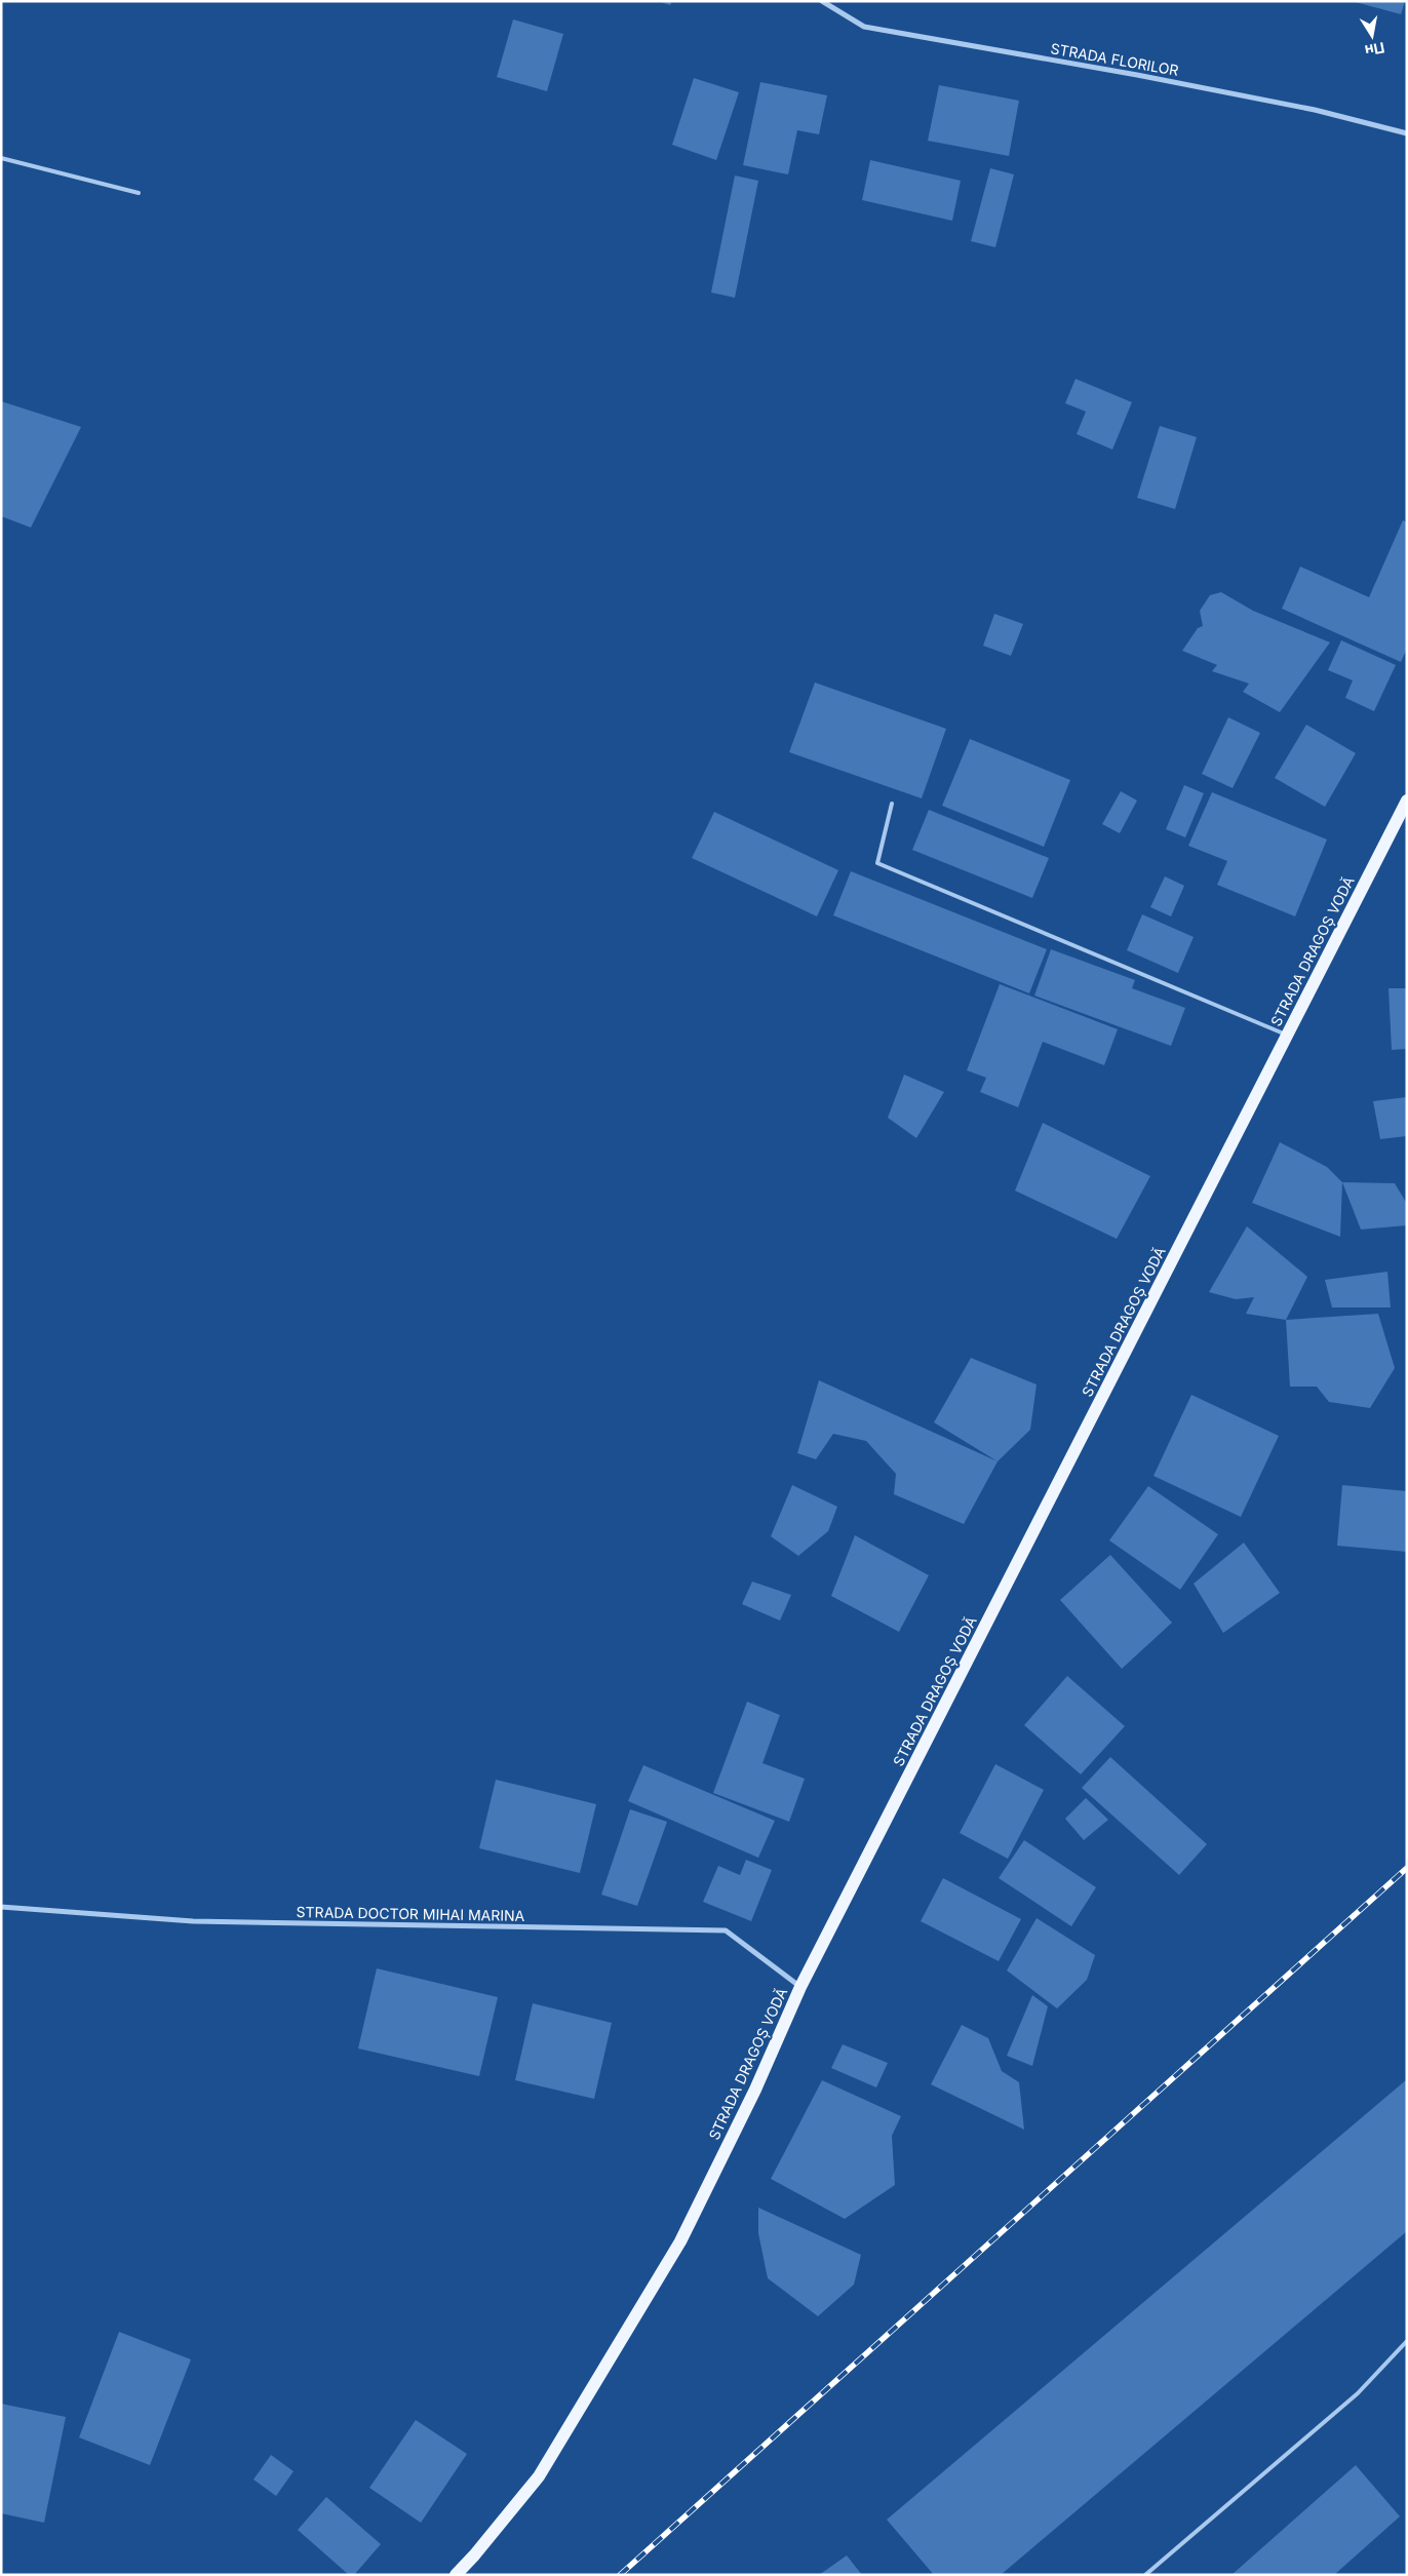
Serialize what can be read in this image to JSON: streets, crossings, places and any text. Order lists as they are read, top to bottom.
{
  "streets": {
    "main road": ["STRADA DRAGOȘ VODĂ"],
    "street": ["STRADA FLORILOR", "STRADA DOCTOR MIHAI MARINA"]
  },
  "crossings": [
    ["STRADA DRAGOȘ VODĂ", "STRADA DOCTOR MIHAI MARINA"]
  ],
  "north": "bottom"
}
